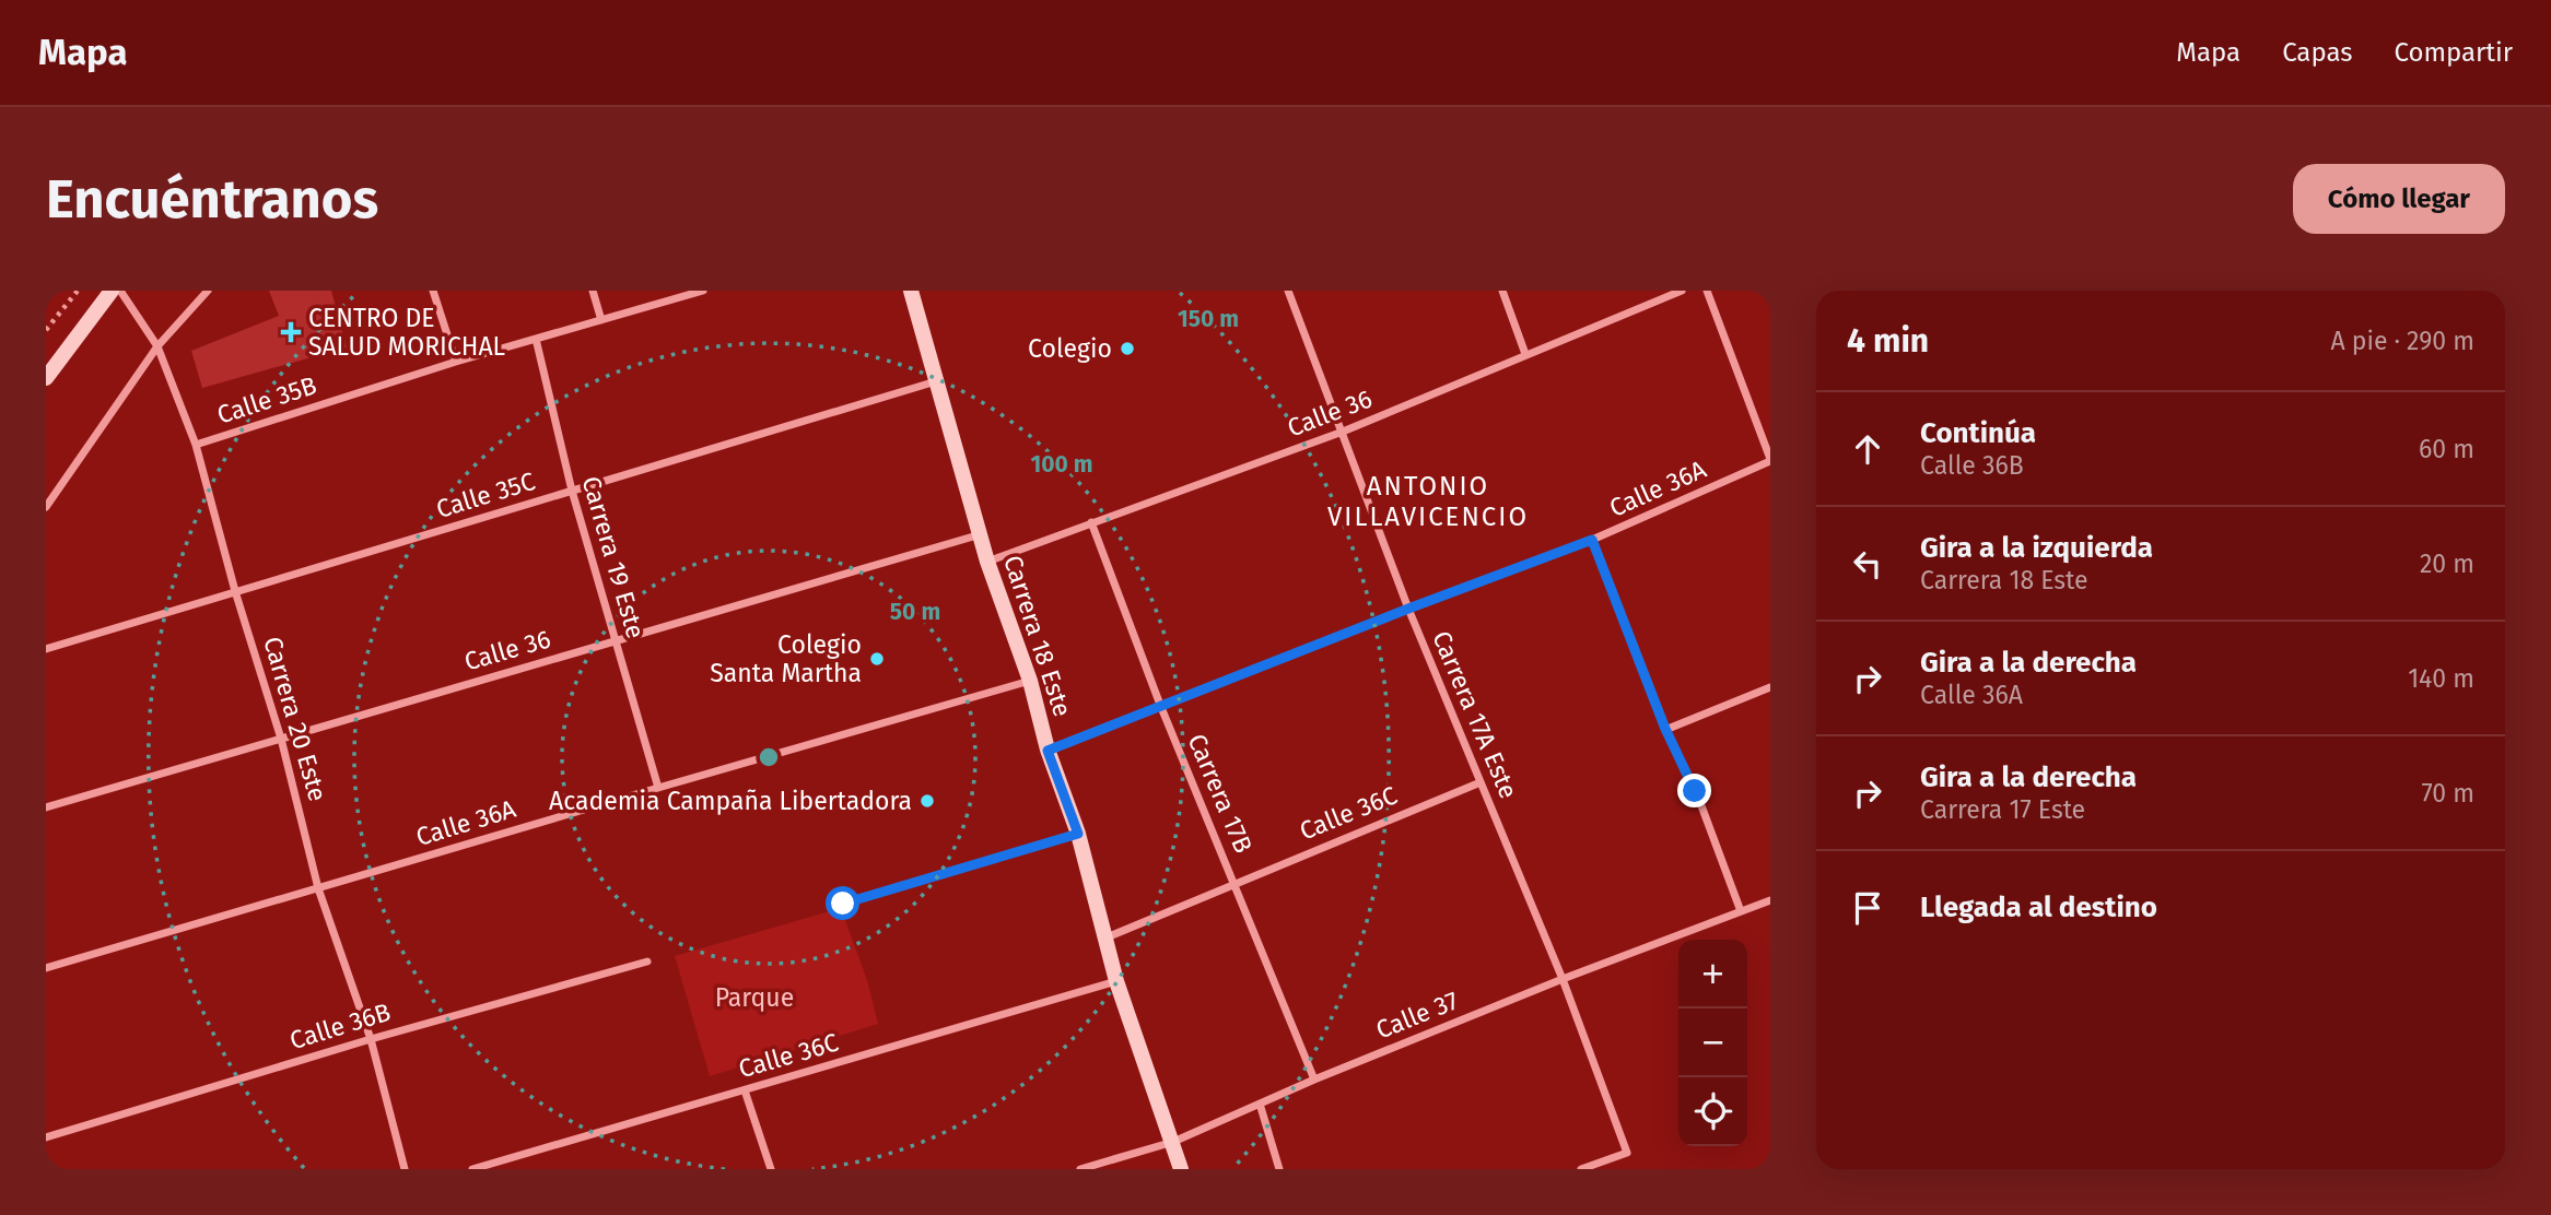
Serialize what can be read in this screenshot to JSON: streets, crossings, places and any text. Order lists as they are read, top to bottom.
{
  "streets": {
    "street": [
      "Calle 35B",
      "Calle 36",
      "Calle 36A",
      "Calle 35C",
      "Carrera 19 Este",
      "Carrera 18 Este",
      "Carrera 17A Este",
      "Carrera 20 Este",
      "Carrera 17B",
      "Calle 36C",
      "Calle 37",
      "Calle 36B"
    ]
  },
  "crossings": [
    ["Calle 35B", "Carrera 19 Este"],
    ["Calle 35B", "Carrera 20 Este"],
    ["Calle 36", "Carrera 19 Este"],
    ["Calle 36", "Carrera 18 Este"],
    ["Calle 36", "Carrera 17A Este"],
    ["Calle 36", "Carrera 20 Este"],
    ["Calle 36", "Carrera 17B"],
    ["Calle 36A", "Carrera 19 Este"],
    ["Calle 36A", "Carrera 18 Este"],
    ["Calle 36A", "Carrera 17A Este"],
    ["Calle 36A", "Carrera 20 Este"],
    ["Calle 36A", "Carrera 17B"],
    ["Calle 35C", "Carrera 19 Este"],
    ["Calle 35C", "Carrera 18 Este"],
    ["Calle 35C", "Carrera 20 Este"],
    ["Carrera 18 Este", "Calle 36C"],
    ["Carrera 18 Este", "Calle 37"],
    ["Carrera 17A Este", "Calle 36C"],
    ["Carrera 17A Este", "Calle 37"],
    ["Carrera 20 Este", "Calle 36B"],
    ["Carrera 17B", "Calle 36C"],
    ["Carrera 17B", "Calle 37"]
  ],
  "districts": ["ANTONIO VILLAVICENCIO"],
  "parks": ["Parque"],
  "places": {
    "health": ["CENTRO DE SALUD MORICHAL"],
    "other": ["Colegio", "Colegio Santa Martha", "Academia Campaña Libertadora"]
  },
  "page": {
    "header": "Mapa",
    "nav": ["Mapa", "Capas", "Compartir"],
    "buttons": "Cómo llegar",
    "title": "Encuéntranos",
    "heading": ["4 min", "A pie · 290 m"],
    "list": [
      ["Continúa", "Calle 36B", "60 m"],
      ["Gira a la izquierda", "Carrera 18 Este", "20 m"],
      ["Gira a la derecha", "Calle 36A", "140 m"],
      ["Gira a la derecha", "Carrera 17 Este", "70 m"],
      "Llegada al destino"
    ],
    "map_buttons": ["+", "−"]
  },
  "rings": ["150 m", "100 m", "50 m"]
}
